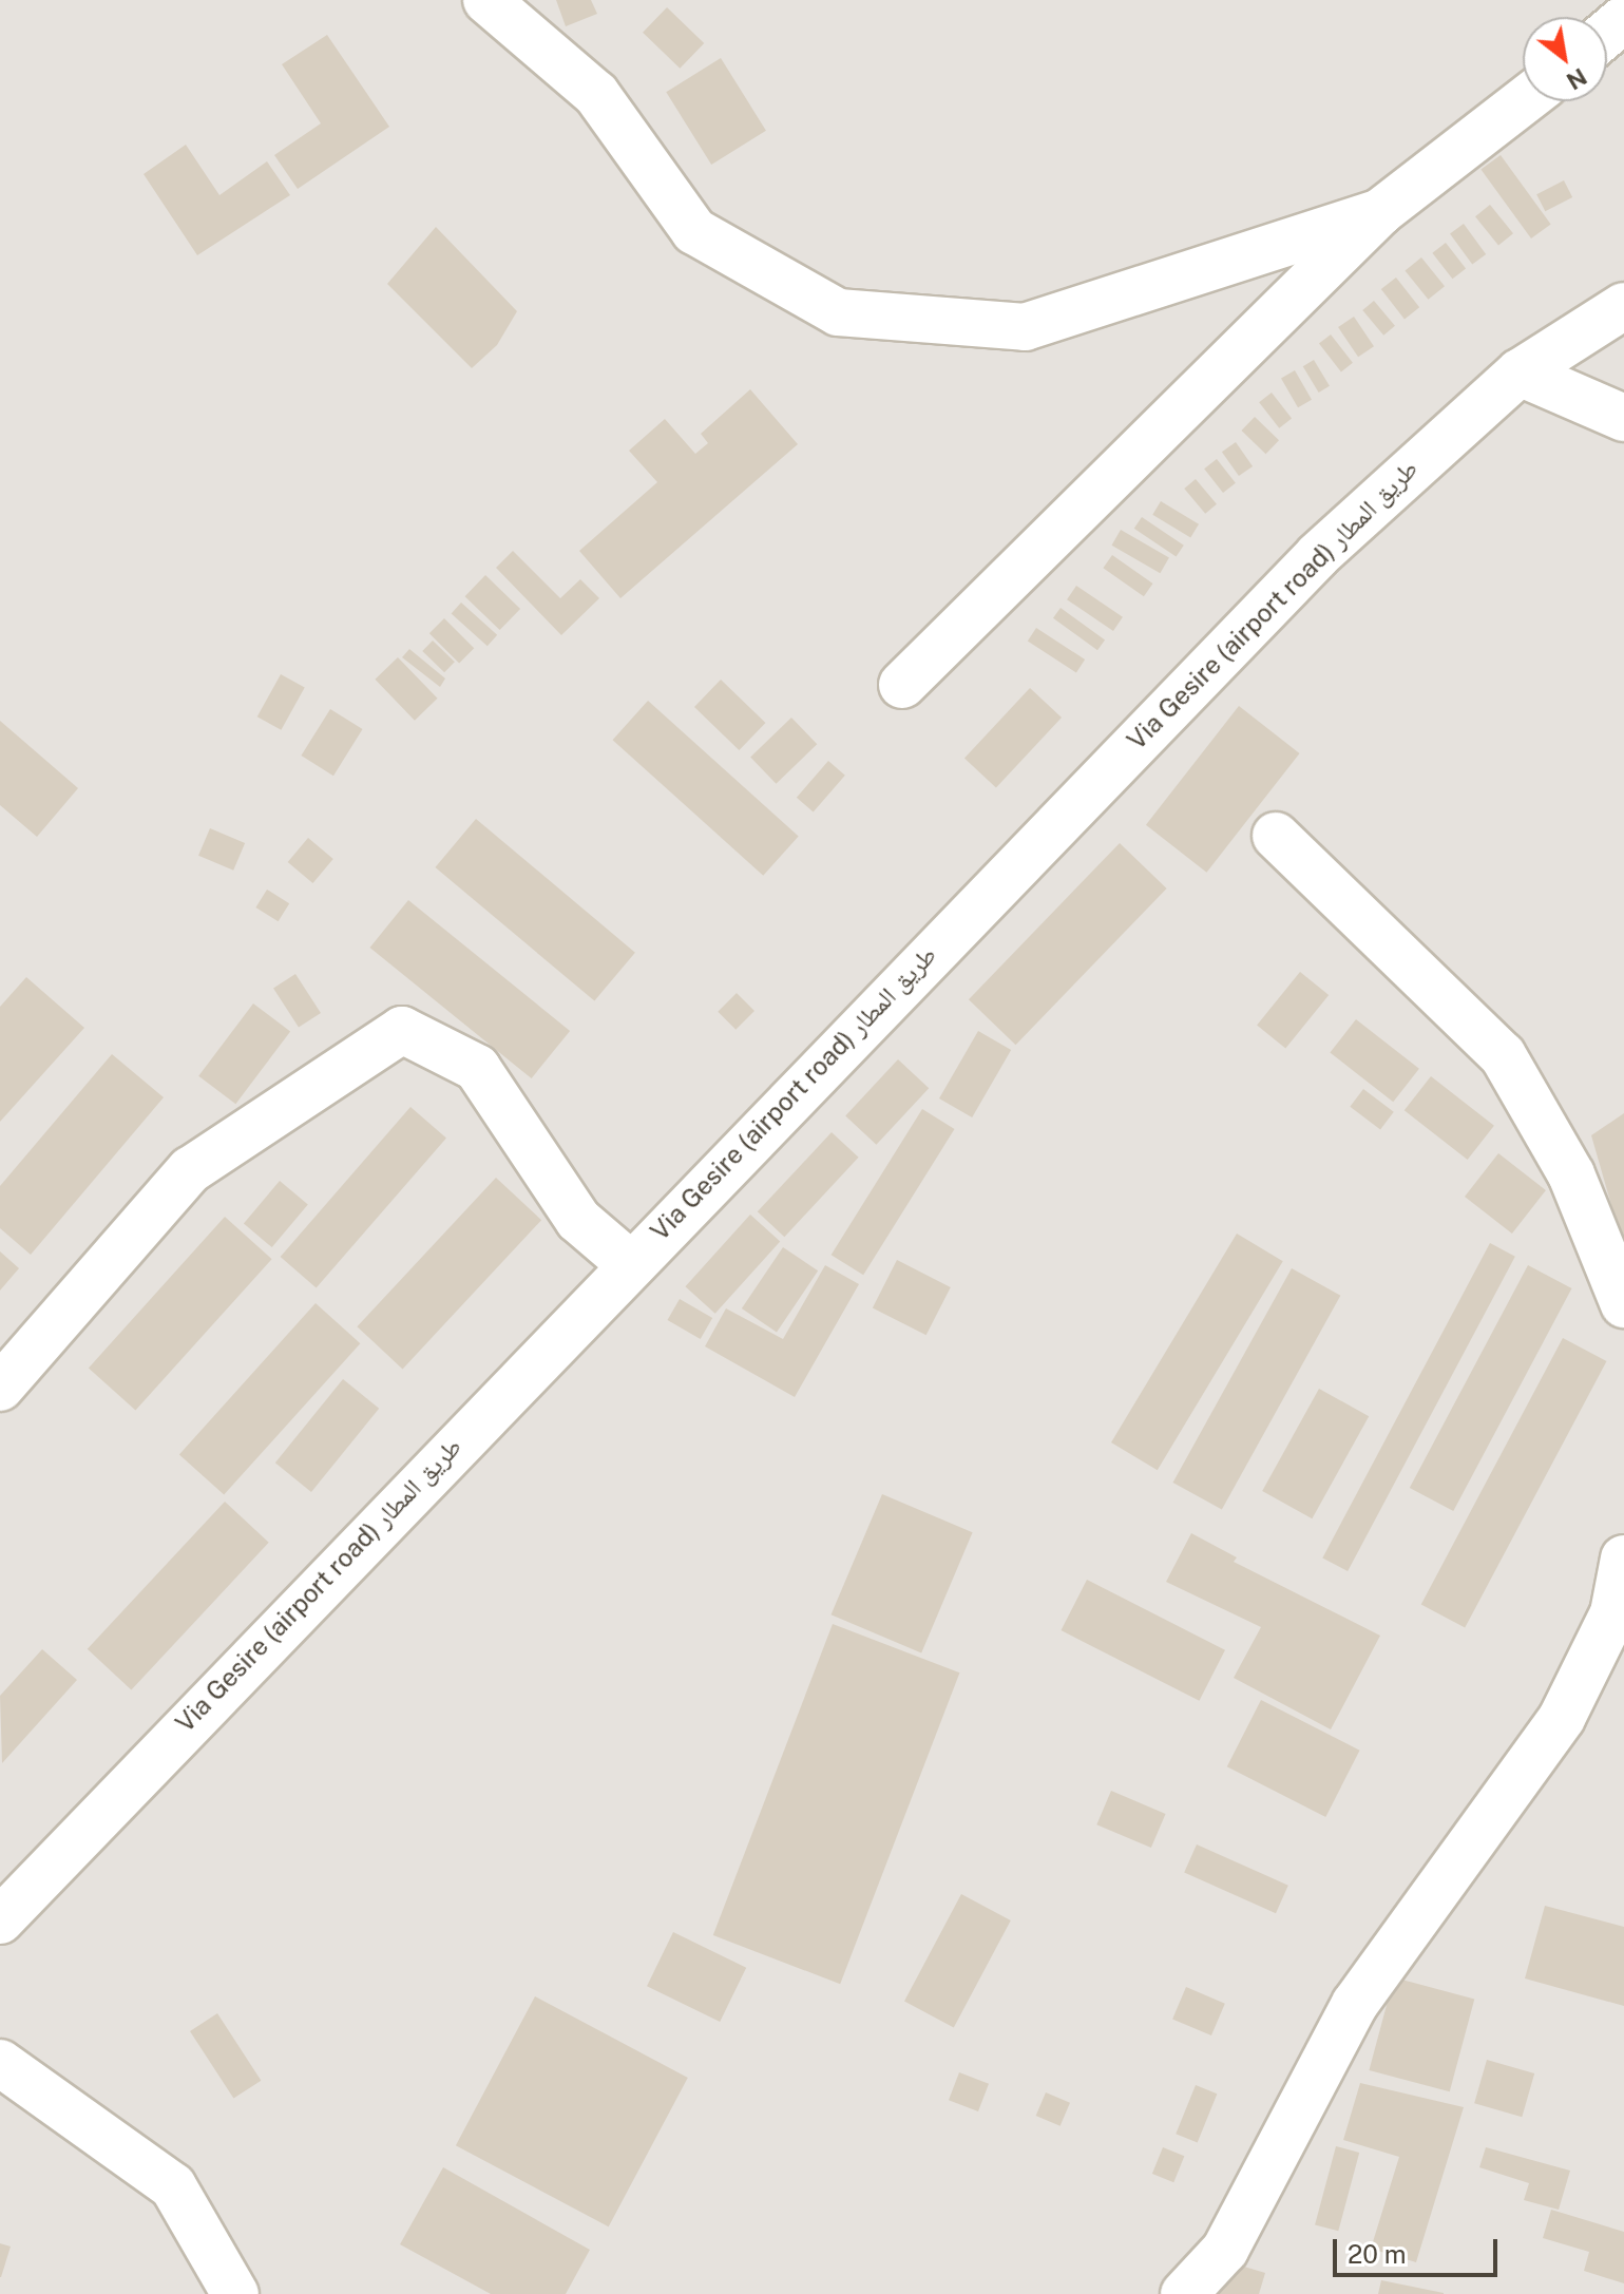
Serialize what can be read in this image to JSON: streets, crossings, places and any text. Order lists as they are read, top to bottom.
{
  "streets": {
    "street": ["Via Gesire (airport road) طريق المطار"]
  },
  "scale_bar": "20 m",
  "north": "bottom right"
}
